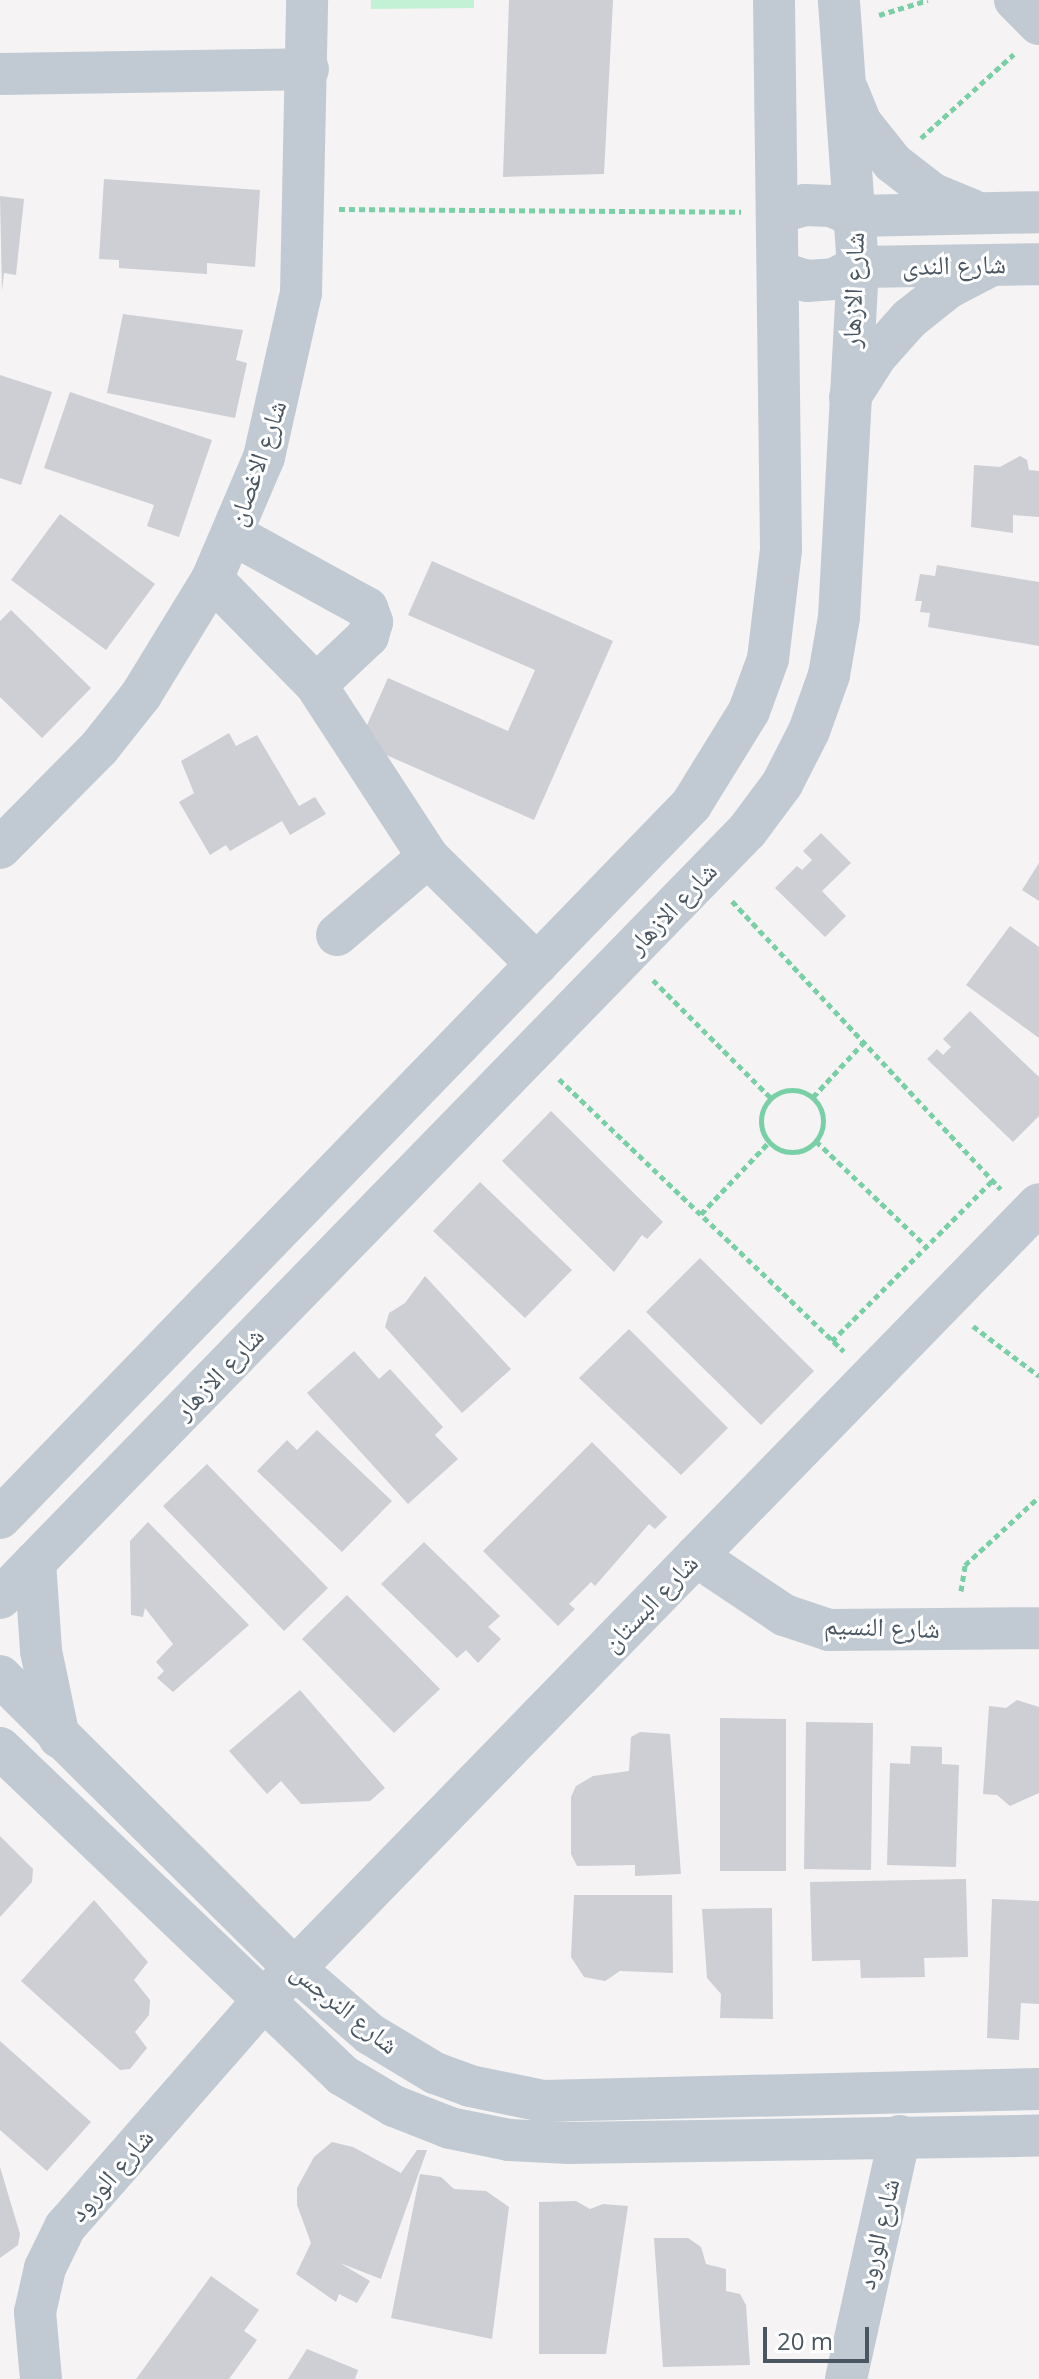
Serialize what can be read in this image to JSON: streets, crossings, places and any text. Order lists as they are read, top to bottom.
{
  "streets": {
    "street": [
      "شارع الندى",
      "شارع الازهار",
      "شارع الاغصان",
      "شارع البستان",
      "شارع النسيم",
      "شارع النرجس",
      "شارع الورود"
    ]
  },
  "crossings": [
    ["شارع الندى", "شارع الازهار"],
    ["شارع البستان", "شارع النسيم"],
    ["شارع البستان", "شارع النرجس"],
    ["شارع البستان", "شارع الورود"],
    ["شارع النرجس", "شارع الورود"]
  ],
  "scale_bar": "20 m"
}
